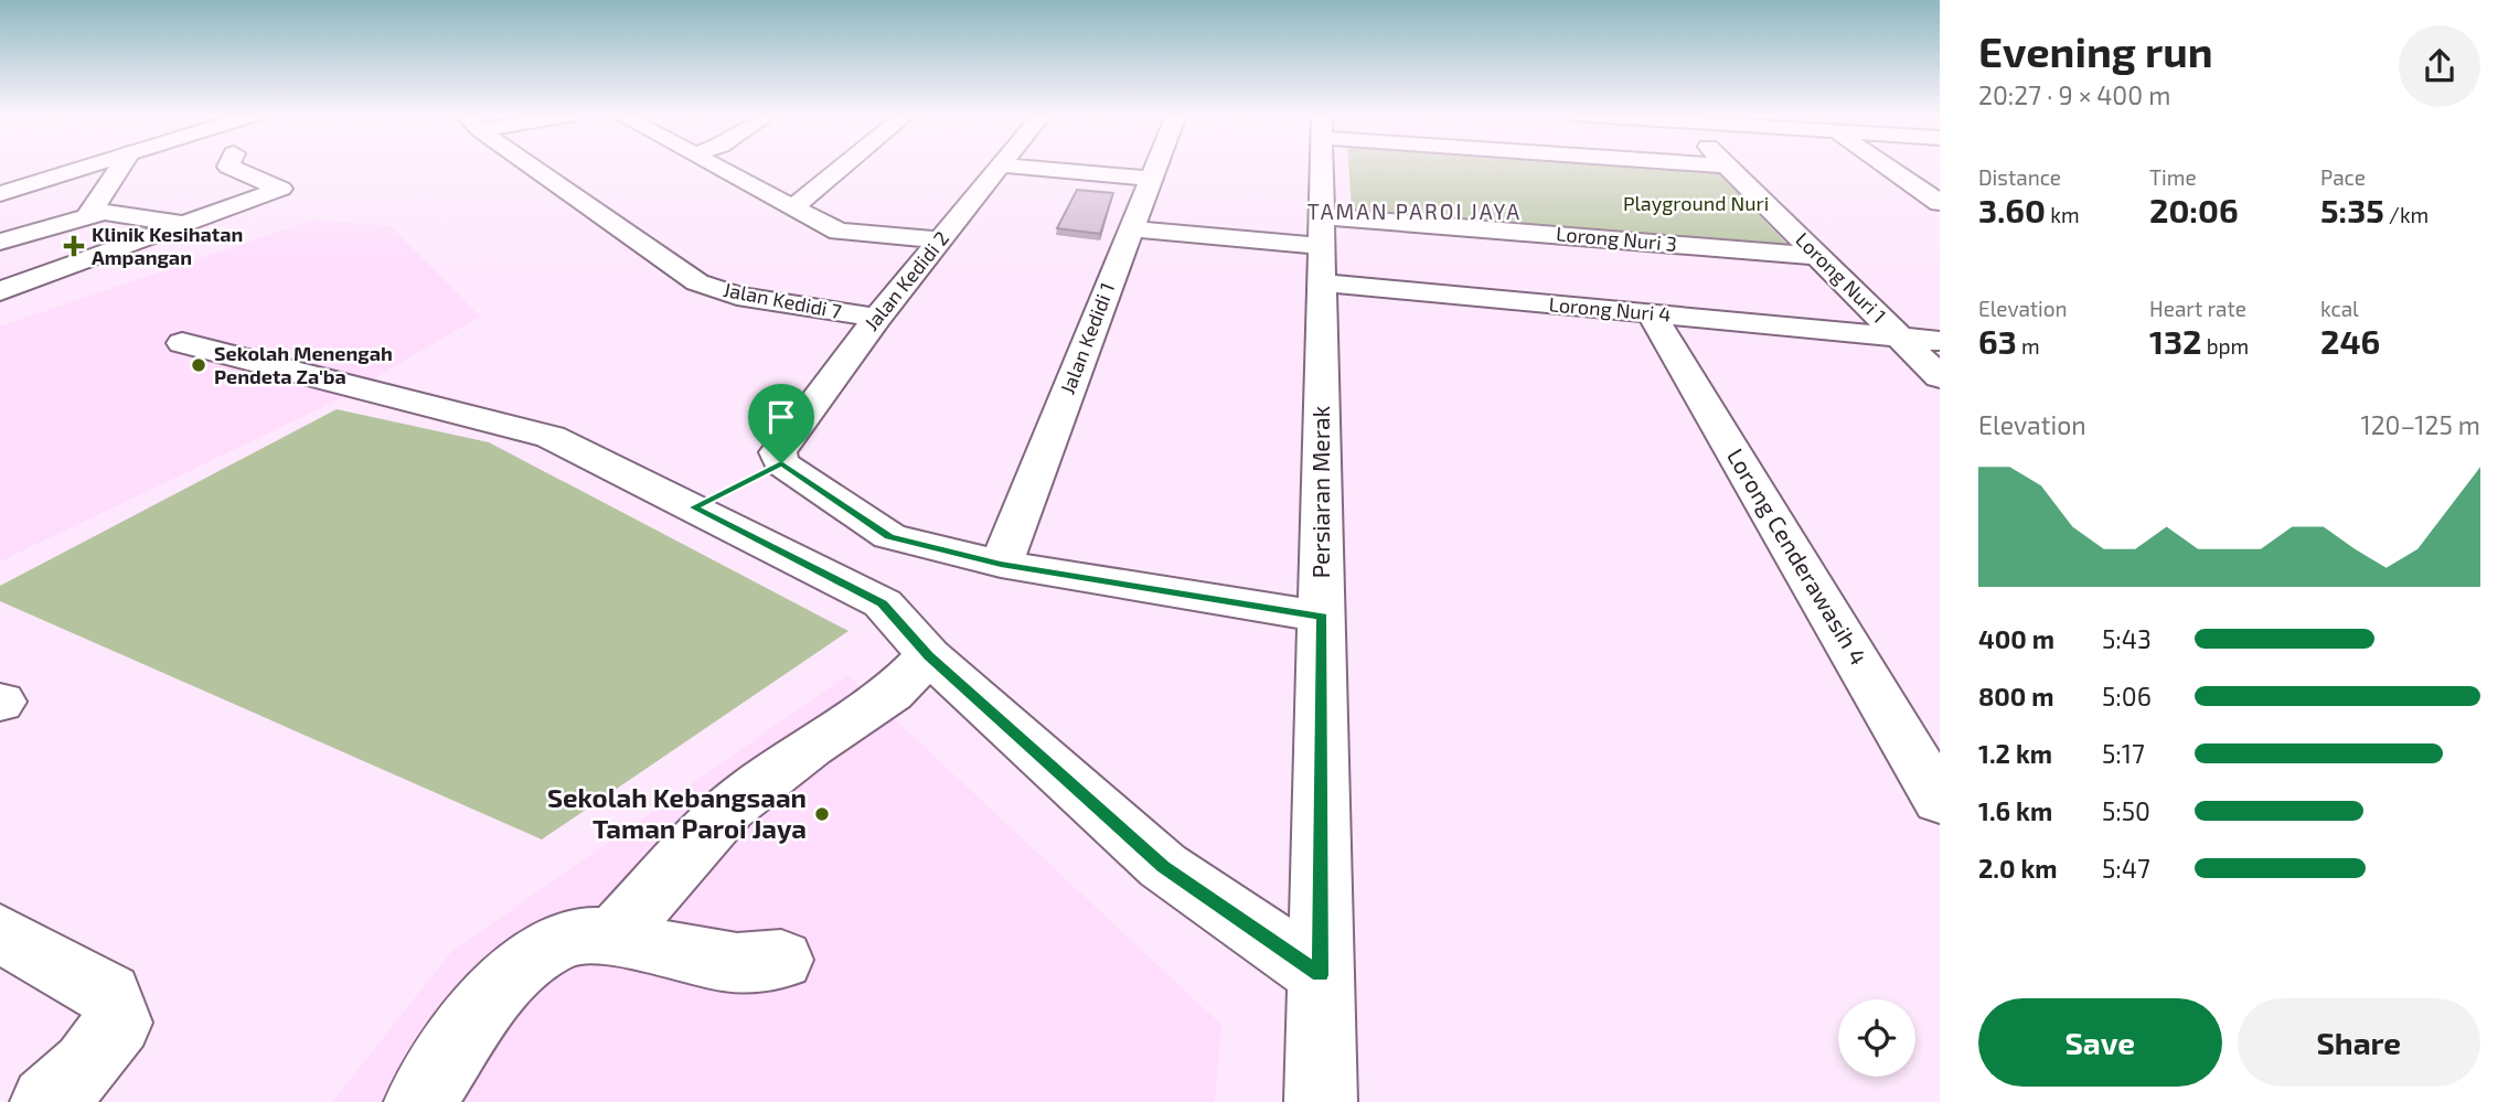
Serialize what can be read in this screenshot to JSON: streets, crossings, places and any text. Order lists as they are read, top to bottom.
{
  "streets": {
    "main road": [
      "Lorong Nuri 3",
      "Lorong Nuri 1",
      "Jalan Kedidi 2",
      "Jalan Kedidi 7",
      "Lorong Nuri 4",
      "Jalan Kedidi 1",
      "Persiaran Merak",
      "Lorong Cenderawasih 4"
    ]
  },
  "crossings": [
    ["Lorong Nuri 3", "Lorong Nuri 1"],
    ["Lorong Nuri 3", "Lorong Nuri 4"],
    ["Lorong Nuri 3", "Persiaran Merak"],
    ["Lorong Nuri 1", "Lorong Nuri 4"],
    ["Jalan Kedidi 2", "Jalan Kedidi 7"],
    ["Lorong Nuri 4", "Persiaran Merak"],
    ["Lorong Nuri 4", "Lorong Cenderawasih 4"]
  ],
  "districts": ["TAMAN PAROI JAYA"],
  "parks": ["Playground Nuri"],
  "places": {
    "health": ["Klinik Kesihatan Ampangan"],
    "other": ["Sekolah Menengah Pendeta Za'ba", "Sekolah Kebangsaan Taman Paroi Jaya"]
  },
  "page": {
    "heading": ["Evening run", "20:27 · 9 × 400 m"],
    "stats": [
      ["Distance", "3.60 km"],
      ["Time", "20:06"],
      ["Pace", "5:35 /km"],
      ["Elevation", "63 m"],
      ["Heart rate", "132 bpm"],
      ["kcal", "246"]
    ],
    "chart": ["Elevation", "120–125 m"],
    "list": [
      {
        "name": "400 m",
        "note": "5:43"
      },
      {
        "name": "800 m",
        "note": "5:06"
      },
      {
        "name": "1.2 km",
        "note": "5:17"
      },
      {
        "name": "1.6 km",
        "note": "5:50"
      },
      {
        "name": "2.0 km",
        "note": "5:47"
      }
    ],
    "buttons": ["Save", "Share"]
  }
}
